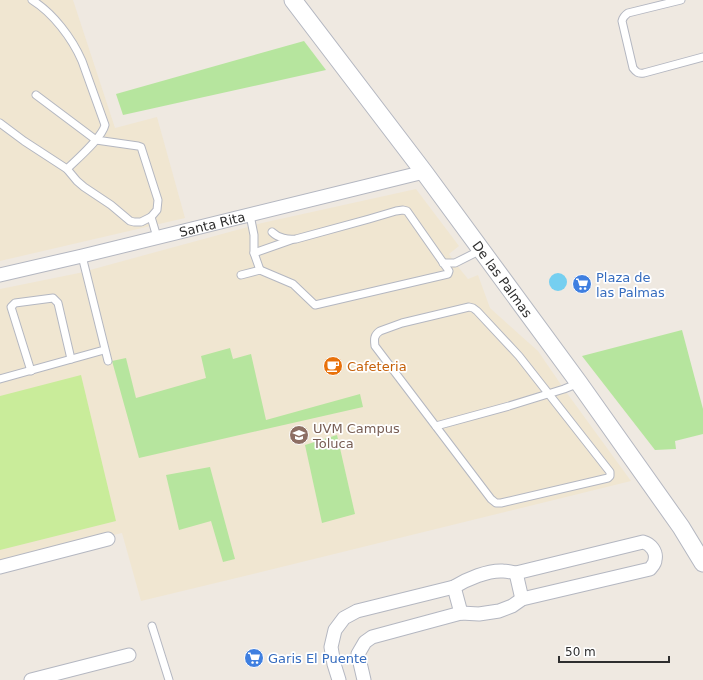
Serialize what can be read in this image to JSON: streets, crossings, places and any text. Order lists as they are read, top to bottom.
{
  "streets": {
    "street": ["Santa Rita", "De las Palmas"]
  },
  "crossings": [
    ["Santa Rita", "De las Palmas"]
  ],
  "places": {
    "supermarket": ["Plaza de las Palmas", "Garis El Puente"],
    "cafe": ["Cafeteria"],
    "school or university": ["UVM Campus Toluca"]
  },
  "scale_bar": "50 m"
}
